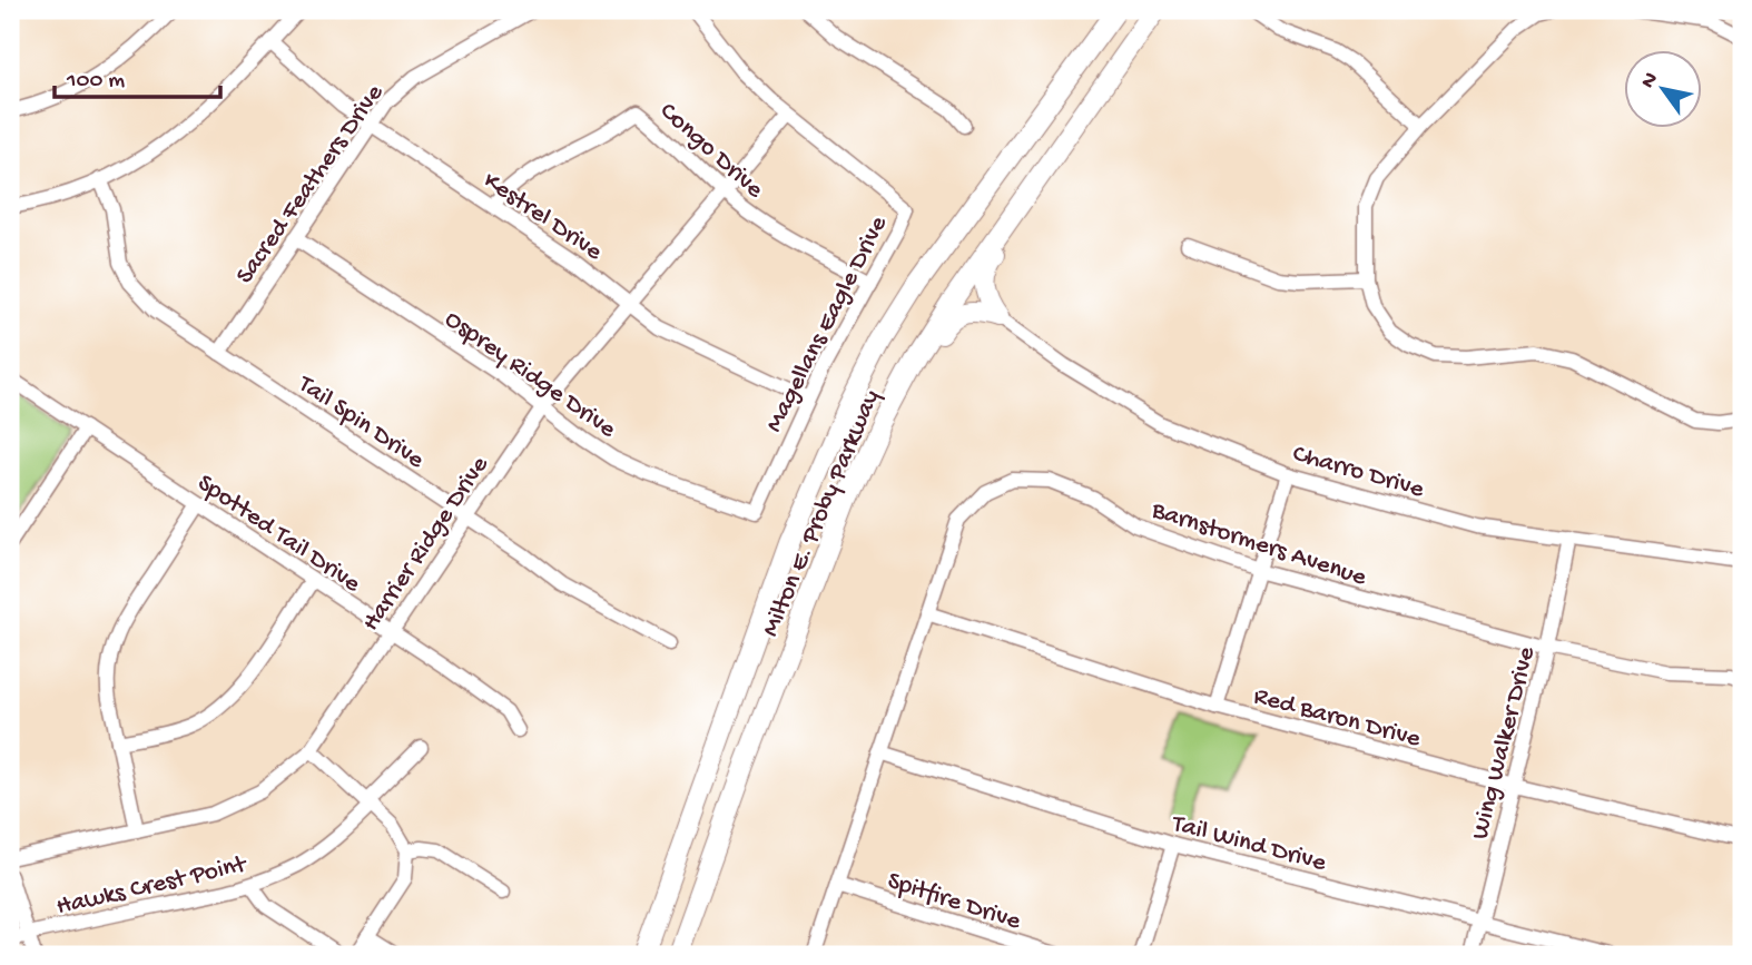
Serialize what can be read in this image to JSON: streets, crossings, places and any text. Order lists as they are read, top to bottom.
{
  "streets": {
    "highway": ["Milton E. Proby Parkway"],
    "street": [
      "Congo Drive",
      "Sacred Feathers Drive",
      "Kestrel Drive",
      "Magellans Eagle Drive",
      "Osprey Ridge Drive",
      "Tail Spin Drive",
      "Charro Drive",
      "Spotted Tail Drive",
      "Barnstormers Avenue",
      "Harrier Ridge Drive",
      "Red Baron Drive",
      "Wing Walker Drive",
      "Tail Wind Drive",
      "Hawks Crest Point",
      "Spitfire Drive"
    ]
  },
  "crossings": [
    ["Congo Drive", "Kestrel Drive"],
    ["Congo Drive", "Magellans Eagle Drive"],
    ["Congo Drive", "Harrier Ridge Drive"],
    ["Sacred Feathers Drive", "Kestrel Drive"],
    ["Sacred Feathers Drive", "Osprey Ridge Drive"],
    ["Sacred Feathers Drive", "Tail Spin Drive"],
    ["Kestrel Drive", "Magellans Eagle Drive"],
    ["Kestrel Drive", "Harrier Ridge Drive"],
    ["Magellans Eagle Drive", "Osprey Ridge Drive"],
    ["Magellans Eagle Drive", "Harrier Ridge Drive"],
    ["Osprey Ridge Drive", "Harrier Ridge Drive"],
    ["Tail Spin Drive", "Harrier Ridge Drive"],
    ["Charro Drive", "Wing Walker Drive"],
    ["Spotted Tail Drive", "Harrier Ridge Drive"],
    ["Barnstormers Avenue", "Red Baron Drive"],
    ["Barnstormers Avenue", "Wing Walker Drive"],
    ["Barnstormers Avenue", "Tail Wind Drive"],
    ["Barnstormers Avenue", "Spitfire Drive"],
    ["Red Baron Drive", "Wing Walker Drive"],
    ["Wing Walker Drive", "Tail Wind Drive"]
  ],
  "scale_bar": "100 m",
  "north": "top left"
}
